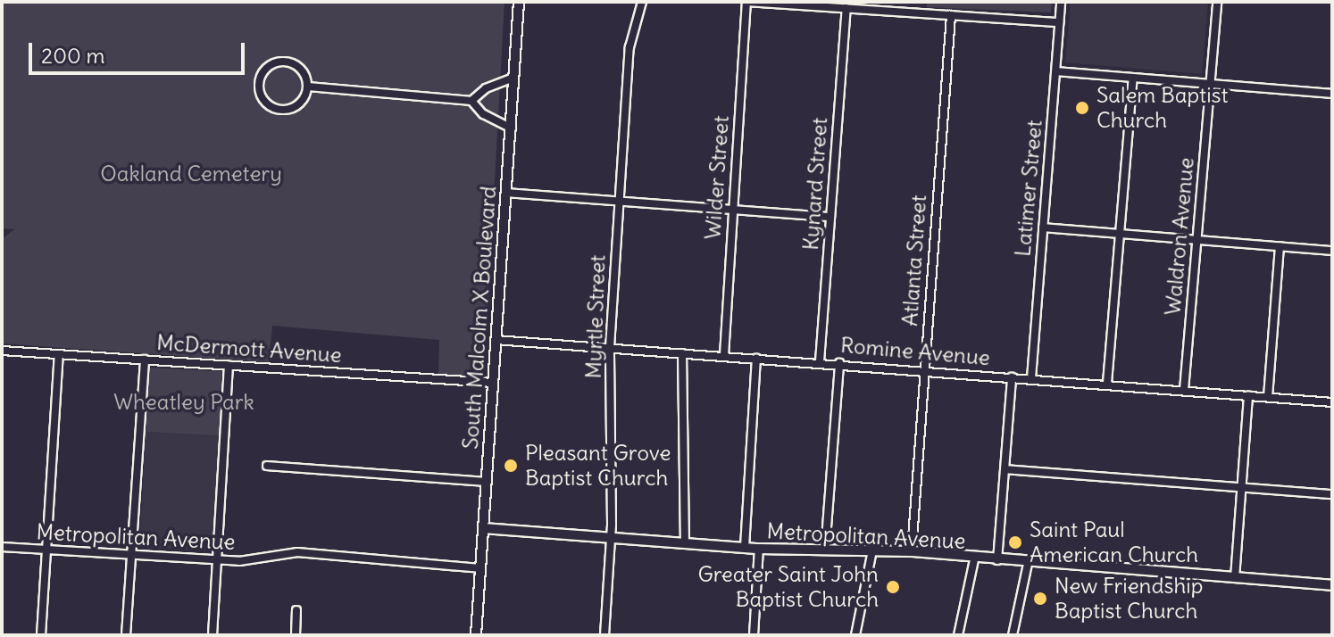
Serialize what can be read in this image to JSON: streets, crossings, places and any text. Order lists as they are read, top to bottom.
{
  "streets": {
    "street": [
      "Wilder Street",
      "Kynard Street",
      "Latimer Street",
      "Waldron Avenue",
      "Atlanta Street",
      "Myrtle Street",
      "South Malcolm X Boulevard",
      "McDermott Avenue",
      "Romine Avenue",
      "Metropolitan Avenue"
    ]
  },
  "crossings": [
    ["Wilder Street", "Romine Avenue"],
    ["Kynard Street", "Romine Avenue"],
    ["Latimer Street", "Romine Avenue"],
    ["Waldron Avenue", "Romine Avenue"],
    ["Atlanta Street", "Romine Avenue"],
    ["Atlanta Street", "Metropolitan Avenue"],
    ["Myrtle Street", "Romine Avenue"],
    ["Myrtle Street", "Metropolitan Avenue"],
    ["South Malcolm X Boulevard", "McDermott Avenue"],
    ["South Malcolm X Boulevard", "Romine Avenue"],
    ["South Malcolm X Boulevard", "Metropolitan Avenue"]
  ],
  "parks": ["Oakland Cemetery", "Wheatley Park"],
  "places": [
    "Salem Baptist Church",
    "Pleasant Grove Baptist Church",
    "Saint Paul American Church",
    "Greater Saint John Baptist Church",
    "New Friendship Baptist Church"
  ],
  "scale_bar": "200 m"
}
